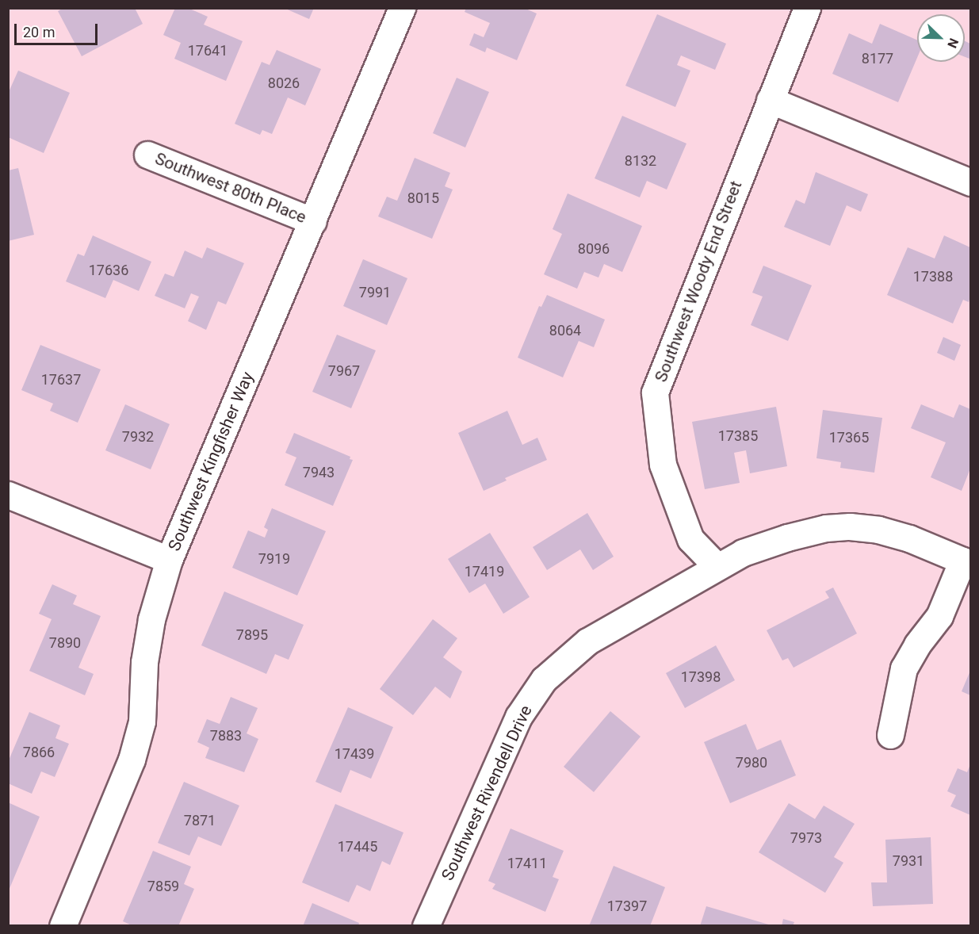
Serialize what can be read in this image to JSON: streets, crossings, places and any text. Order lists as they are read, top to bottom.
{
  "streets": {
    "street": [
      "Southwest 80th Place",
      "Southwest Woody End Street",
      "Southwest Kingfisher Way",
      "Southwest Rivendell Drive"
    ]
  },
  "crossings": [
    ["Southwest 80th Place", "Southwest Kingfisher Way"],
    ["Southwest Woody End Street", "Southwest Rivendell Drive"]
  ],
  "house_numbers": [
    "17641",
    "8177",
    "8026",
    "8132",
    "8015",
    "8096",
    "17636",
    "17388",
    "7991",
    "8064",
    "7967",
    "17637",
    "17385",
    "7932",
    "17365",
    "7943",
    "7919",
    "17419",
    "7895",
    "7890",
    "17398",
    "7883",
    "7866",
    "17439",
    "7980",
    "7871",
    "7973",
    "17445",
    "7931",
    "17411",
    "7859",
    "17397"
  ],
  "scale_bar": "20 m",
  "north": "bottom right"
}
